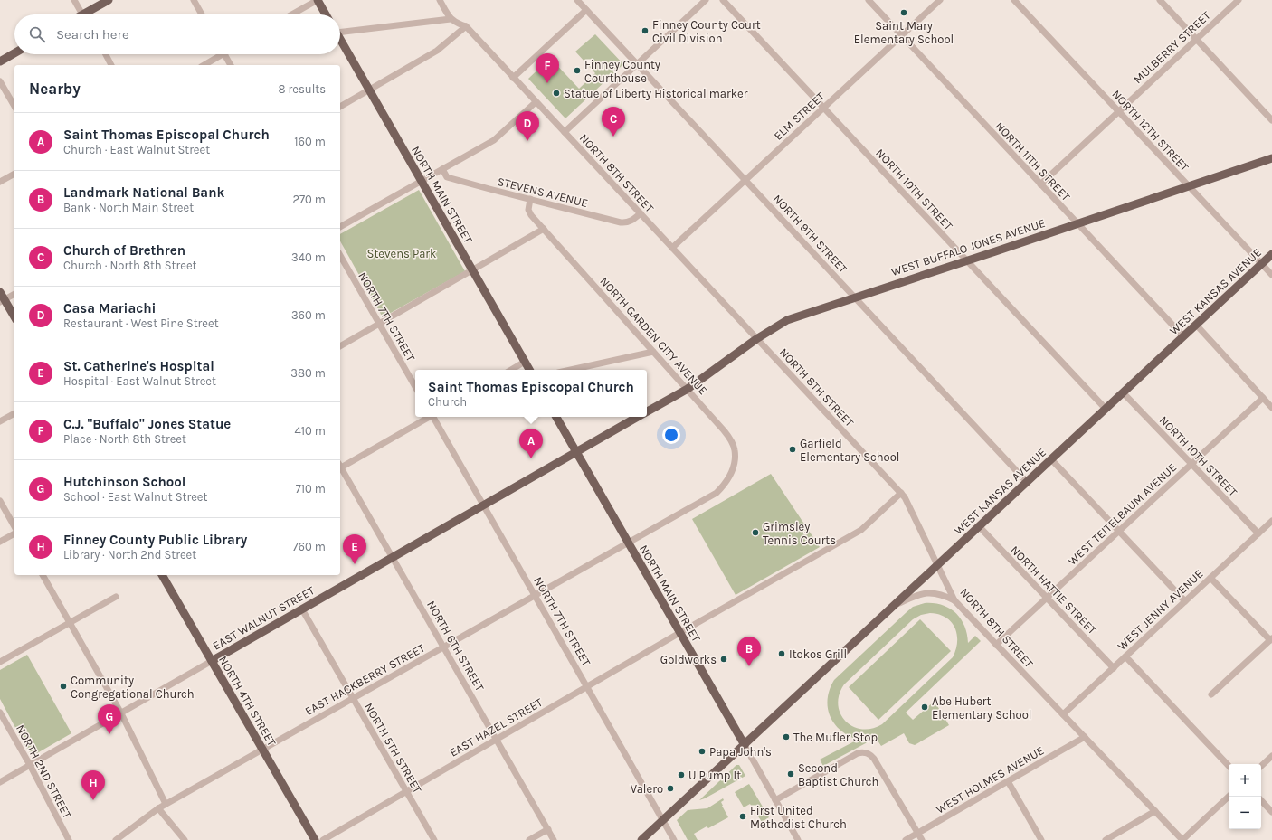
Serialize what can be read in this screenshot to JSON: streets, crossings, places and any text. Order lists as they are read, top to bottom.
{
  "streets": {
    "main road": [
      "NORTH MAIN STREET",
      "WEST BUFFALO JONES AVENUE",
      "WEST KANSAS AVENUE",
      "EAST WALNUT STREET",
      "NORTH 4TH STREET"
    ],
    "street": [
      "MULBERRY STREET",
      "ELM STREET",
      "NORTH 12TH STREET",
      "NORTH 11TH STREET",
      "NORTH 8TH STREET",
      "NORTH 10TH STREET",
      "STEVENS AVENUE",
      "NORTH 9TH STREET",
      "NORTH 7TH STREET",
      "NORTH GARDEN CITY AVENUE",
      "WEST TEITELBAUM AVENUE",
      "NORTH HATTIE STREET",
      "WEST JENNY AVENUE",
      "NORTH 6TH STREET",
      "EAST HACKBERRY STREET",
      "EAST HAZEL STREET",
      "NORTH 5TH STREET",
      "NORTH 2ND STREET",
      "WEST HOLMES AVENUE"
    ]
  },
  "crossings": [
    ["MULBERRY STREET", "NORTH 12TH STREET"],
    ["MULBERRY STREET", "NORTH 11TH STREET"],
    ["ELM STREET", "NORTH 11TH STREET"],
    ["ELM STREET", "NORTH 8TH STREET"],
    ["ELM STREET", "NORTH 10TH STREET"],
    ["ELM STREET", "NORTH 9TH STREET"],
    ["NORTH 12TH STREET", "WEST BUFFALO JONES AVENUE"],
    ["NORTH 12TH STREET", "WEST KANSAS AVENUE"],
    ["NORTH 11TH STREET", "WEST BUFFALO JONES AVENUE"],
    ["NORTH 11TH STREET", "WEST KANSAS AVENUE"],
    ["NORTH 8TH STREET", "STEVENS AVENUE"],
    ["NORTH 8TH STREET", "WEST BUFFALO JONES AVENUE"],
    ["NORTH 8TH STREET", "WEST KANSAS AVENUE"],
    ["NORTH 8TH STREET", "WEST TEITELBAUM AVENUE"],
    ["NORTH 8TH STREET", "WEST JENNY AVENUE"],
    ["NORTH 8TH STREET", "EAST HAZEL STREET"],
    ["NORTH 8TH STREET", "WEST HOLMES AVENUE"],
    ["NORTH 10TH STREET", "WEST BUFFALO JONES AVENUE"],
    ["NORTH 10TH STREET", "WEST KANSAS AVENUE"],
    ["NORTH 10TH STREET", "WEST TEITELBAUM AVENUE"],
    ["NORTH 10TH STREET", "WEST JENNY AVENUE"],
    ["STEVENS AVENUE", "NORTH GARDEN CITY AVENUE"],
    ["NORTH MAIN STREET", "WEST KANSAS AVENUE"],
    ["NORTH MAIN STREET", "NORTH GARDEN CITY AVENUE"],
    ["NORTH MAIN STREET", "EAST WALNUT STREET"],
    ["NORTH MAIN STREET", "EAST HACKBERRY STREET"],
    ["NORTH MAIN STREET", "EAST HAZEL STREET"],
    ["NORTH 9TH STREET", "WEST BUFFALO JONES AVENUE"],
    ["NORTH 9TH STREET", "WEST KANSAS AVENUE"],
    ["WEST BUFFALO JONES AVENUE", "NORTH GARDEN CITY AVENUE"],
    ["WEST KANSAS AVENUE", "NORTH 7TH STREET"],
    ["WEST KANSAS AVENUE", "NORTH HATTIE STREET"],
    ["NORTH 7TH STREET", "EAST WALNUT STREET"],
    ["NORTH 7TH STREET", "EAST HACKBERRY STREET"],
    ["NORTH 7TH STREET", "EAST HAZEL STREET"],
    ["NORTH GARDEN CITY AVENUE", "EAST HACKBERRY STREET"],
    ["WEST TEITELBAUM AVENUE", "NORTH HATTIE STREET"],
    ["NORTH HATTIE STREET", "WEST JENNY AVENUE"],
    ["EAST WALNUT STREET", "NORTH 6TH STREET"],
    ["EAST WALNUT STREET", "NORTH 4TH STREET"],
    ["EAST WALNUT STREET", "NORTH 5TH STREET"],
    ["EAST WALNUT STREET", "NORTH 2ND STREET"],
    ["NORTH 6TH STREET", "EAST HACKBERRY STREET"],
    ["NORTH 6TH STREET", "EAST HAZEL STREET"],
    ["EAST HACKBERRY STREET", "NORTH 4TH STREET"],
    ["EAST HACKBERRY STREET", "NORTH 5TH STREET"],
    ["EAST HAZEL STREET", "NORTH 5TH STREET"]
  ],
  "parks": ["Stevens Park"],
  "places": [
    "Saint Mary Elementary School",
    "Finney County Court Civil Division",
    "Finney County Courthouse",
    "Statue of Liberty Historical marker",
    "Garfield Elementary School",
    "Grimsley Tennis Courts",
    "Itokos Grill",
    "Goldworks",
    "Community Congregational Church",
    "Abe Hubert Elementary School",
    "The Mufler Stop",
    "Papa John's",
    "Second Baptist Church",
    "U Pump It",
    "Valero",
    "First United Methodist Church"
  ],
  "page": {
    "search": "Search here",
    "pins": [
      "F",
      "C",
      "D",
      "A",
      "E",
      "B",
      "G",
      "H"
    ],
    "heading": ["Nearby", "8 results"],
    "list": [
      {
        "mark": "A",
        "name": "Saint Thomas Episcopal Church",
        "note": "Church · East Walnut Street",
        "value": "160 m"
      },
      {
        "mark": "B",
        "name": "Landmark National Bank",
        "note": "Bank · North Main Street",
        "value": "270 m"
      },
      {
        "mark": "C",
        "name": "Church of Brethren",
        "note": "Church · North 8th Street",
        "value": "340 m"
      },
      {
        "mark": "D",
        "name": "Casa Mariachi",
        "note": "Restaurant · West Pine Street",
        "value": "360 m"
      },
      {
        "mark": "E",
        "name": "St. Catherine's Hospital",
        "note": "Hospital · East Walnut Street",
        "value": "380 m"
      },
      {
        "mark": "F",
        "name": "C.J. \"Buffalo\" Jones Statue",
        "note": "Place · North 8th Street",
        "value": "410 m"
      },
      {
        "mark": "G",
        "name": "Hutchinson School",
        "note": "School · East Walnut Street",
        "value": "710 m"
      },
      {
        "mark": "H",
        "name": "Finney County Public Library",
        "note": "Library · North 2nd Street",
        "value": "760 m"
      }
    ],
    "popup": ["Saint Thomas Episcopal Church", "Church"],
    "map_buttons": ["+", "−"]
  }
}
